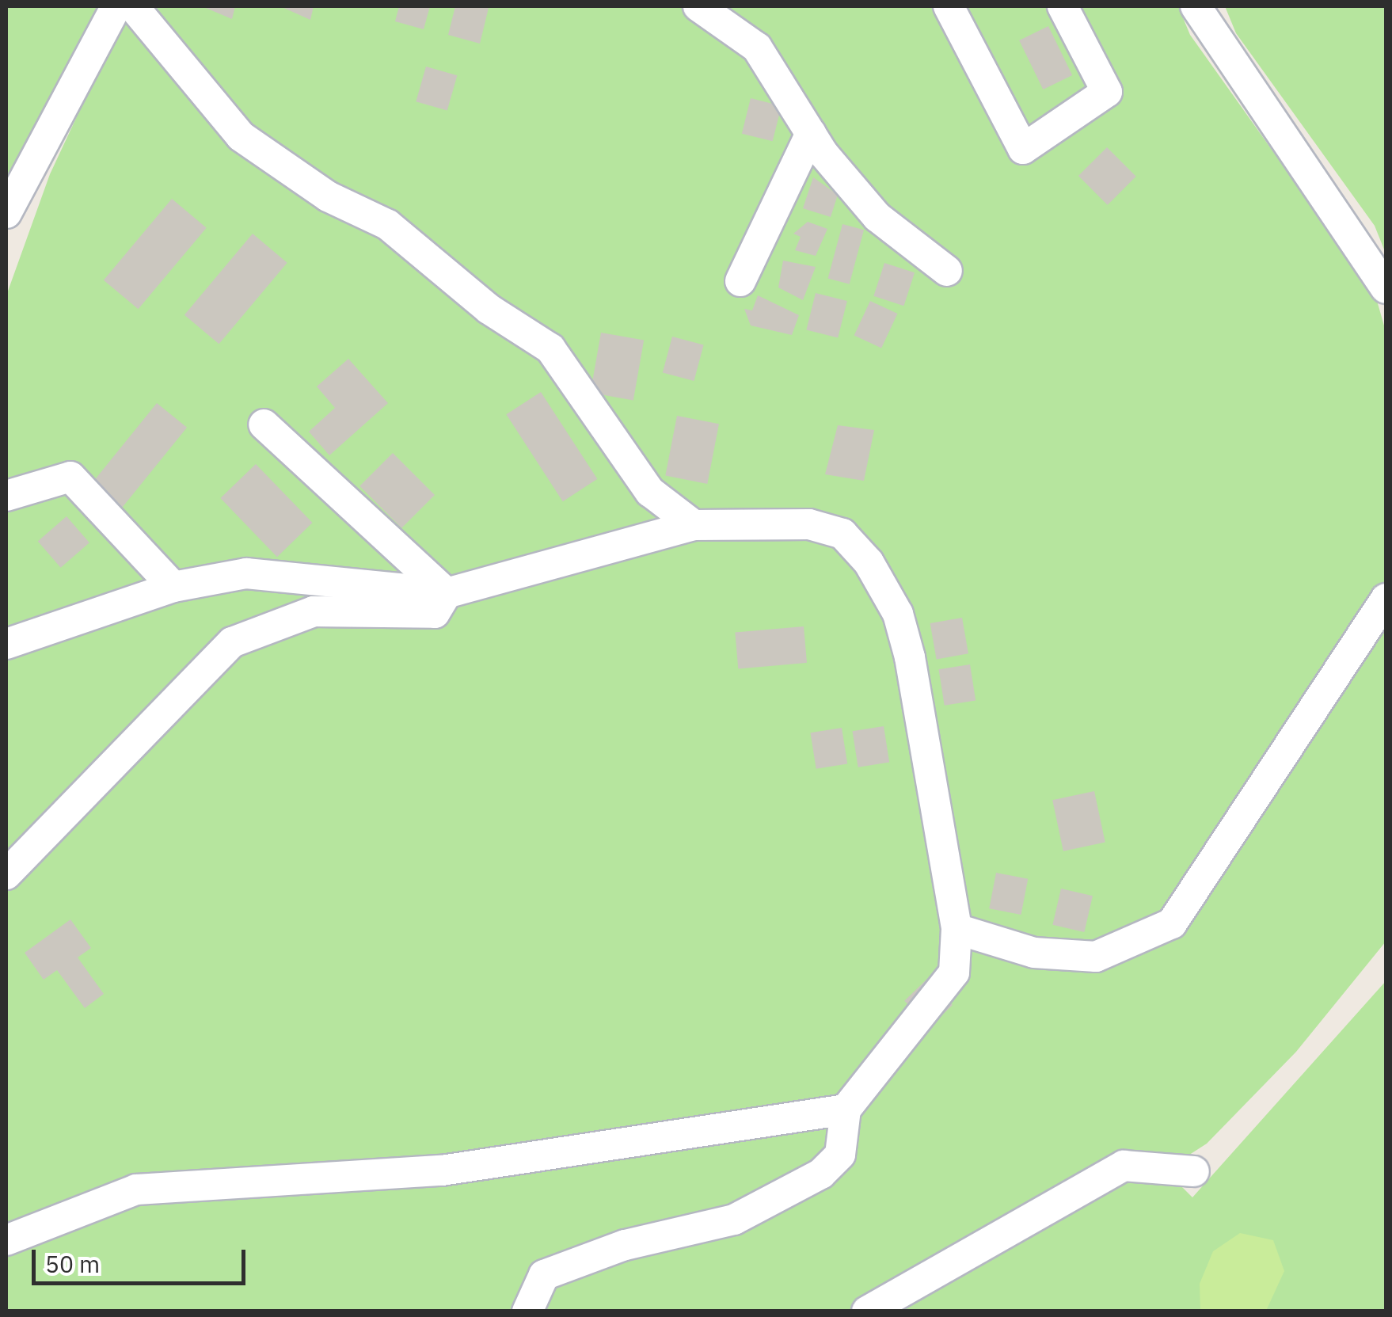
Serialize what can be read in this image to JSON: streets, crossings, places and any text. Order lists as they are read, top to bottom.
{
  "scale_bar": "50 m"
}
